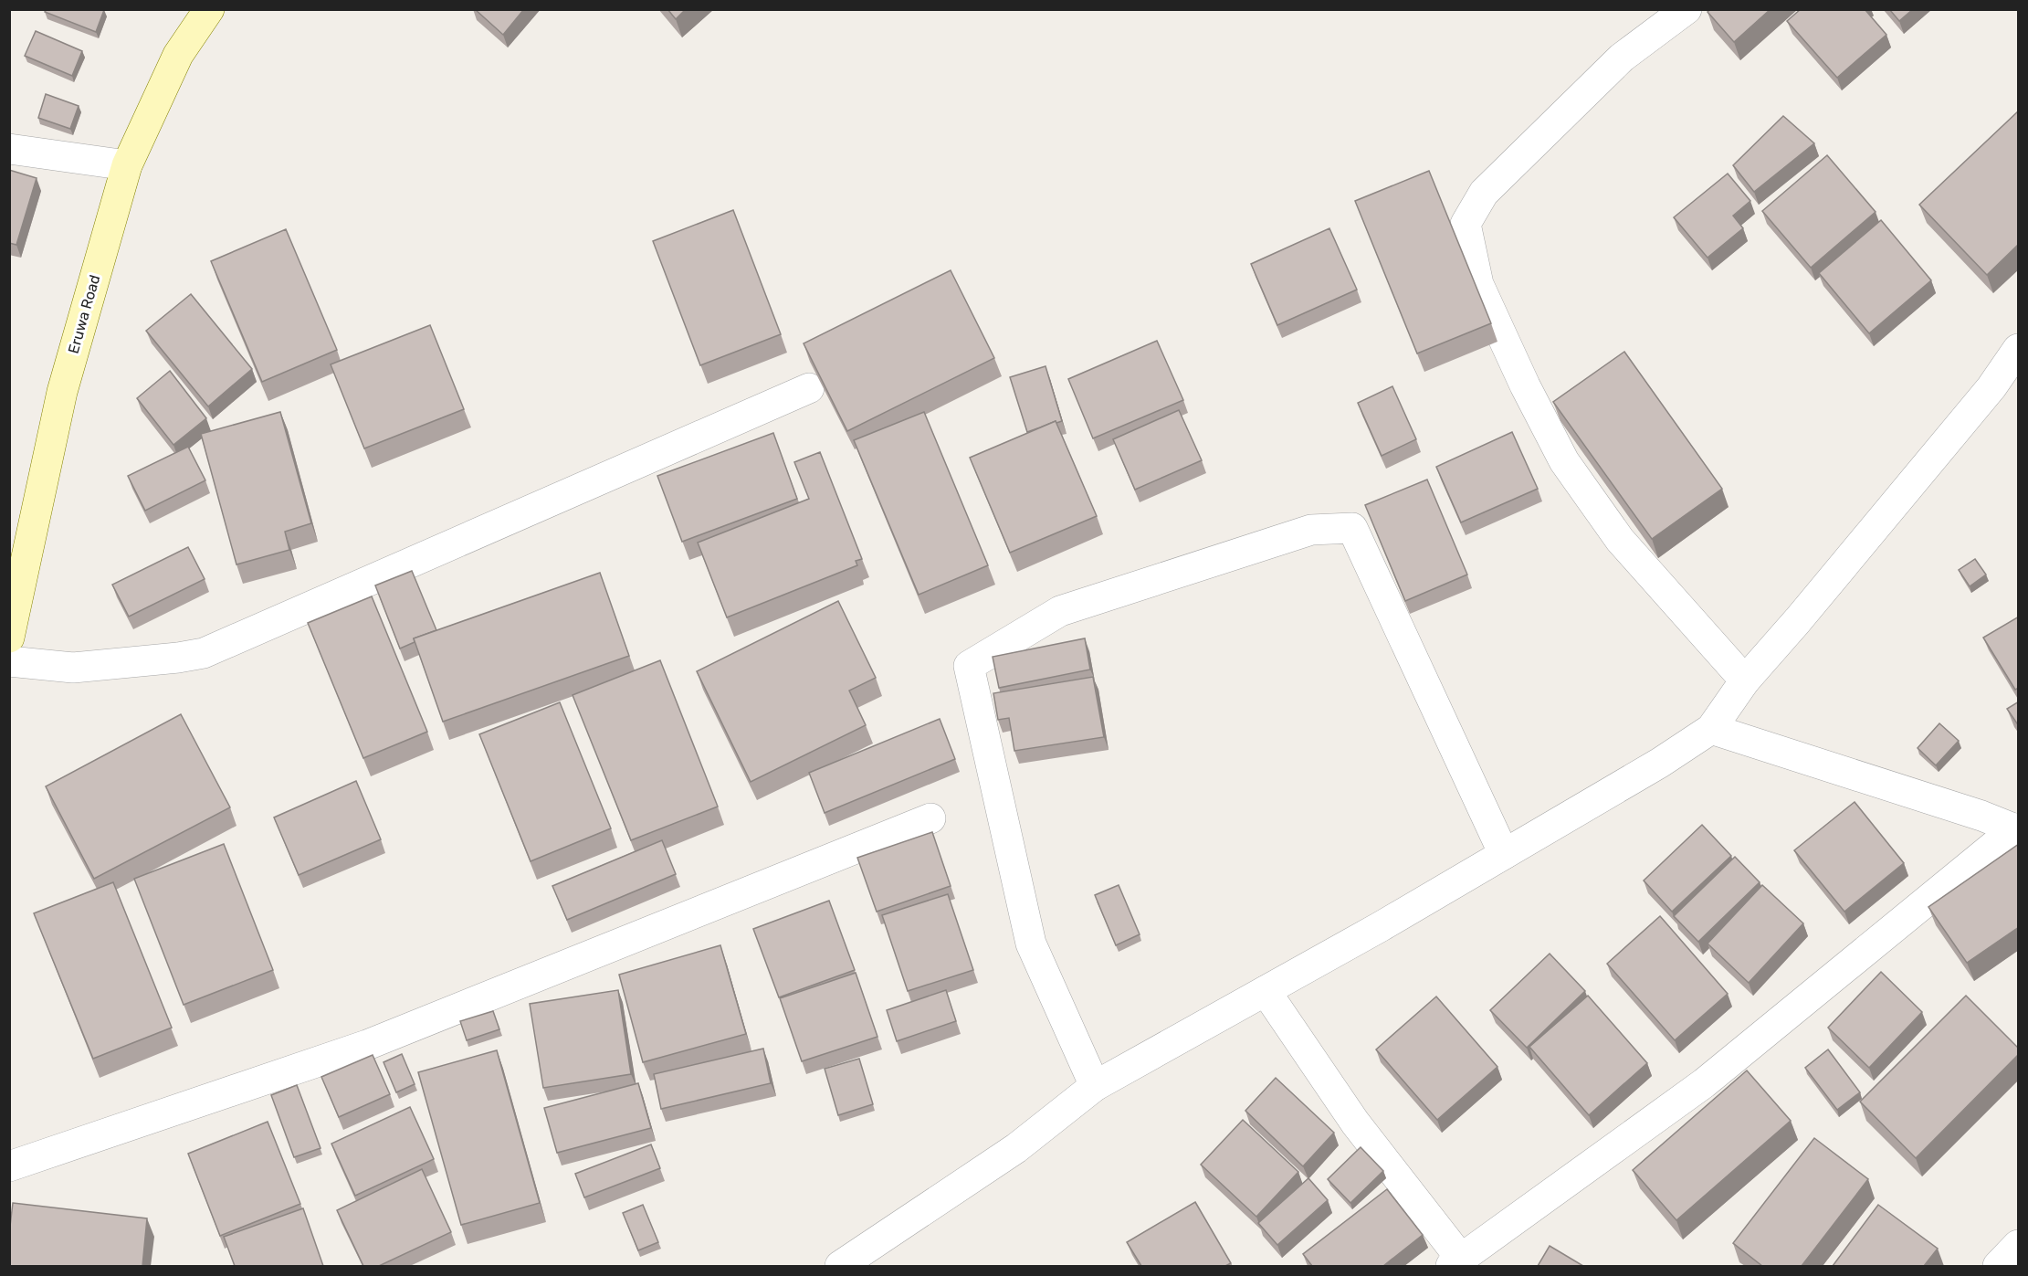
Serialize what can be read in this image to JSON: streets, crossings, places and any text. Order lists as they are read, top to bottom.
{
  "streets": {
    "main road": ["Eruwa Road"]
  }
}
